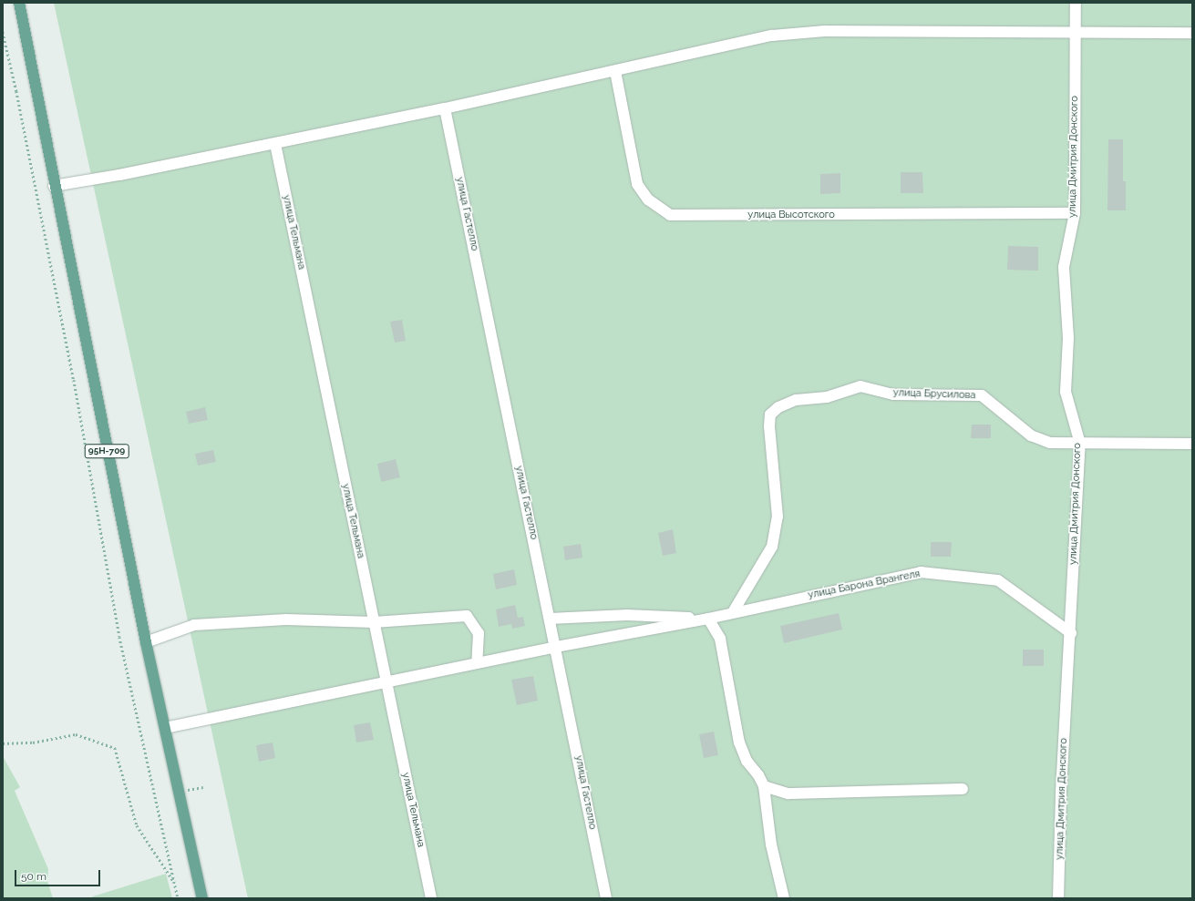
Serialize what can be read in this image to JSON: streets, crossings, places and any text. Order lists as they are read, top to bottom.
{
  "streets": {
    "main road": ["95Н-709"],
    "street": [
      "улица Дмитрия Донского",
      "улица Гастелло",
      "улица Высотского",
      "улица Тельмана",
      "улица Брусилова",
      "улица Барона Врангеля"
    ]
  },
  "crossings": [
    ["улица Дмитрия Донского", "улица Высотского"],
    ["улица Дмитрия Донского", "улица Брусилова"],
    ["улица Дмитрия Донского", "улица Барона Врангеля"],
    ["улица Брусилова", "улица Барона Врангеля"]
  ],
  "scale_bar": "50 m"
}
